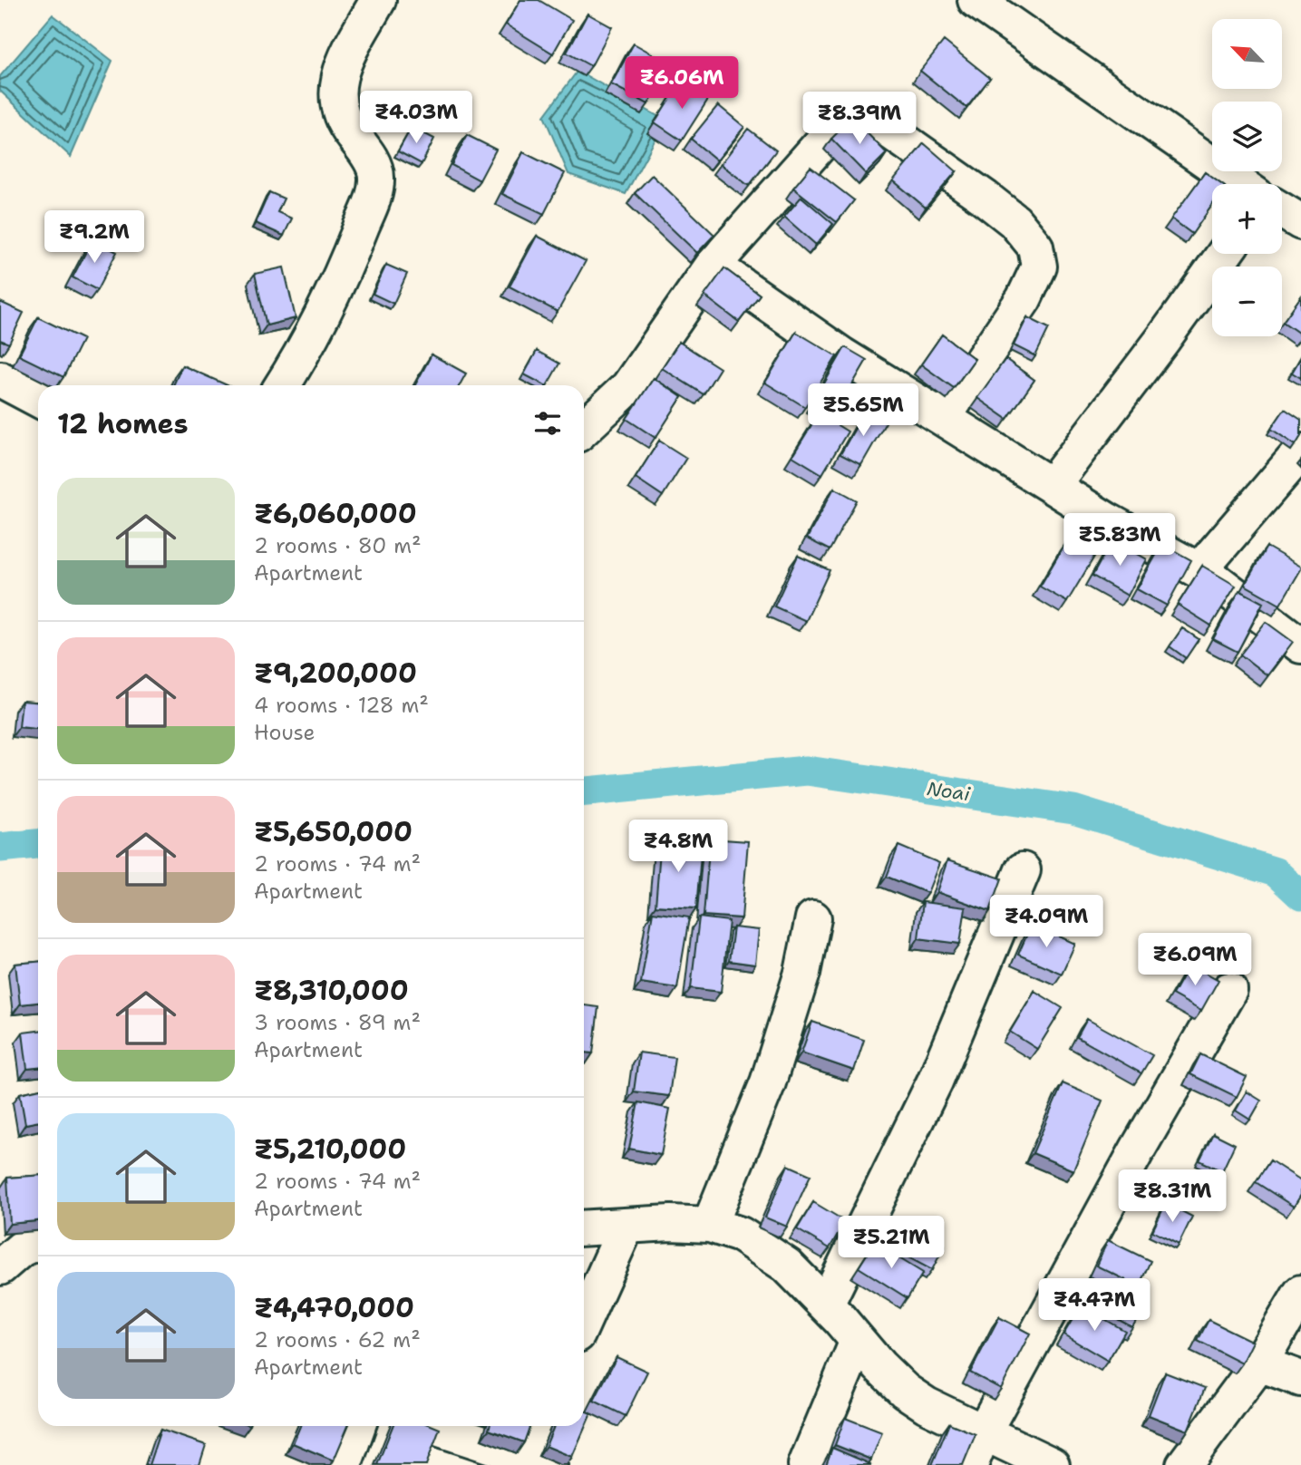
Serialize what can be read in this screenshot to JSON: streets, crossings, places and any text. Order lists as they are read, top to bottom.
{
  "water": ["Noai"],
  "north": "top left",
  "page": {
    "map_buttons": ["+", "−"],
    "price": [
      "₹6.06M",
      "₹4.03M",
      "₹8.39M",
      "₹9.2M",
      "₹5.65M",
      "₹5.83M",
      "₹4.8M",
      "₹4.09M",
      "₹6.09M",
      "₹8.31M",
      "₹5.21M",
      "₹4.47M"
    ],
    "heading": "12 homes",
    "list": [
      {
        "name": "₹6,060,000",
        "note": "2 rooms · 80 m² · Apartment"
      },
      {
        "name": "₹9,200,000",
        "note": "4 rooms · 128 m² · House"
      },
      {
        "name": "₹5,650,000",
        "note": "2 rooms · 74 m² · Apartment"
      },
      {
        "name": "₹8,310,000",
        "note": "3 rooms · 89 m² · Apartment"
      },
      {
        "name": "₹5,210,000",
        "note": "2 rooms · 74 m² · Apartment"
      },
      {
        "name": "₹4,470,000",
        "note": "2 rooms · 62 m² · Apartment"
      }
    ]
  }
}
